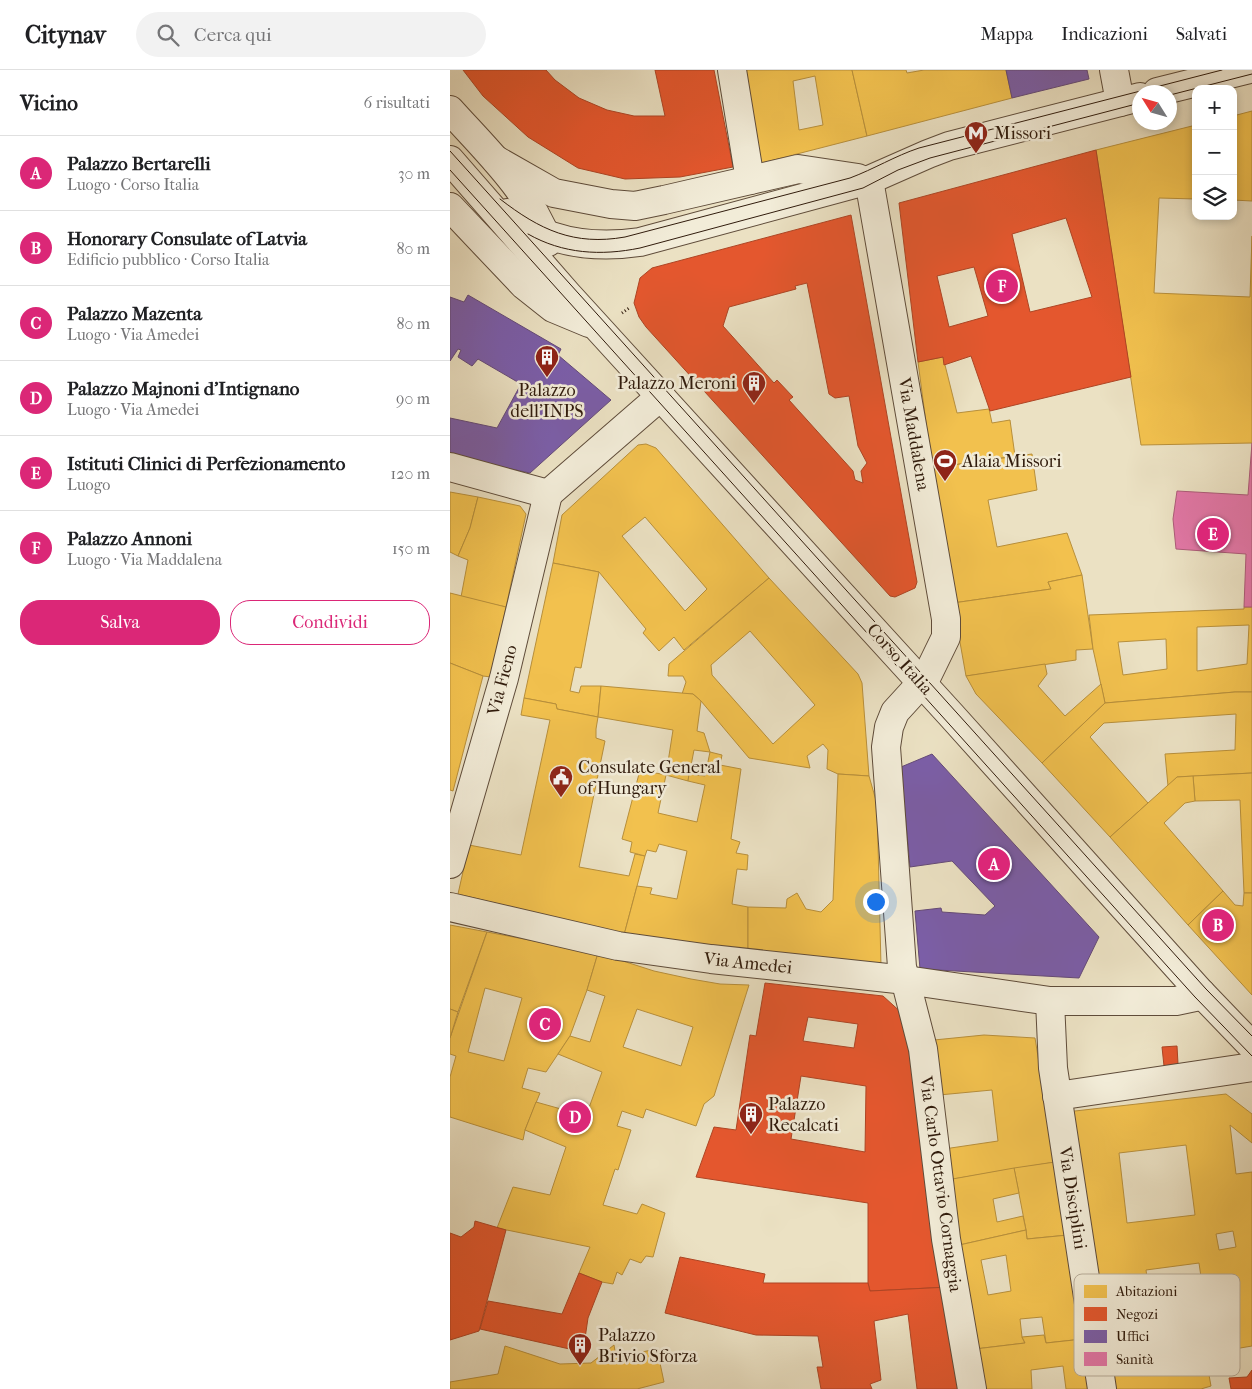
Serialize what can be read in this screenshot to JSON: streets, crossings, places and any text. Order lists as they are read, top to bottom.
{
  "streets": {
    "street": [
      "Via Maddalena",
      "Corso Italia",
      "Via Fieno",
      "Via Amedei",
      "Via Carlo Ottavio Cornaggia",
      "Via Disciplini"
    ]
  },
  "crossings": [
    ["Via Maddalena", "Corso Italia"],
    ["Via Maddalena", "Via Amedei"],
    ["Via Maddalena", "Via Carlo Ottavio Cornaggia"],
    ["Corso Italia", "Via Amedei"],
    ["Via Amedei", "Via Carlo Ottavio Cornaggia"],
    ["Via Amedei", "Via Disciplini"]
  ],
  "places": {
    "metro station": ["Missori"],
    "building": [
      "Palazzo dell'INPS",
      "Palazzo Meroni",
      "Palazzo Recalcati",
      "Palazzo Brivio Sforza"
    ],
    "sports": ["Alaia Missori"],
    "public building": ["Consulate General of Hungary"]
  },
  "legend": [
    "Abitazioni",
    "Negozi",
    "Uffici",
    "Sanità"
  ],
  "north": "top left",
  "page": {
    "header": "Citynav",
    "search": "Cerca qui",
    "nav": ["Mappa", "Indicazioni", "Salvati"],
    "heading": ["Vicino", "6 risultati"],
    "map_buttons": ["+", "−"],
    "list": [
      {
        "mark": "A",
        "name": "Palazzo Bertarelli",
        "note": "Luogo · Corso Italia",
        "value": "30 m"
      },
      {
        "mark": "B",
        "name": "Honorary Consulate of Latvia",
        "note": "Edificio pubblico · Corso Italia",
        "value": "80 m"
      },
      {
        "mark": "C",
        "name": "Palazzo Mazenta",
        "note": "Luogo · Via Amedei",
        "value": "80 m"
      },
      {
        "mark": "D",
        "name": "Palazzo Majnoni d'Intignano",
        "note": "Luogo · Via Amedei",
        "value": "90 m"
      },
      {
        "mark": "E",
        "name": "Istituti Clinici di Perfezionamento",
        "note": "Luogo",
        "value": "120 m"
      },
      {
        "mark": "F",
        "name": "Palazzo Annoni",
        "note": "Luogo · Via Maddalena",
        "value": "150 m"
      }
    ],
    "pins": [
      "F",
      "E",
      "A",
      "B",
      "C",
      "D"
    ],
    "buttons": ["Salva", "Condividi"]
  }
}
